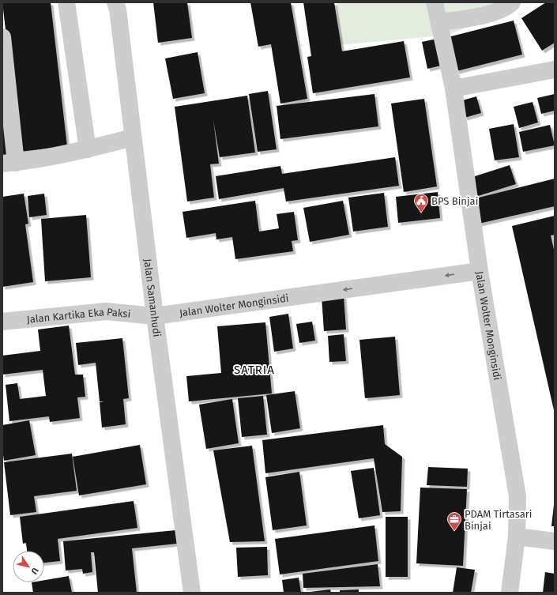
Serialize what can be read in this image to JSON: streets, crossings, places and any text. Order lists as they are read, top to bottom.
{
  "streets": {
    "street": ["Jalan Samanhudi", "Jalan Wolter Monginsidi", "Jalan Kartika Eka Paksi"]
  },
  "crossings": [
    ["Jalan Samanhudi", "Jalan Wolter Monginsidi"],
    ["Jalan Samanhudi", "Jalan Kartika Eka Paksi"],
    ["Jalan Wolter Monginsidi", "Jalan Kartika Eka Paksi"]
  ],
  "one_way": ["Jalan Wolter Monginsidi"],
  "districts": ["SATRIA"],
  "places": {
    "public building": ["BPS Binjai"],
    "office": ["PDAM Tirtasari Binjai"]
  },
  "north": "bottom right"
}
